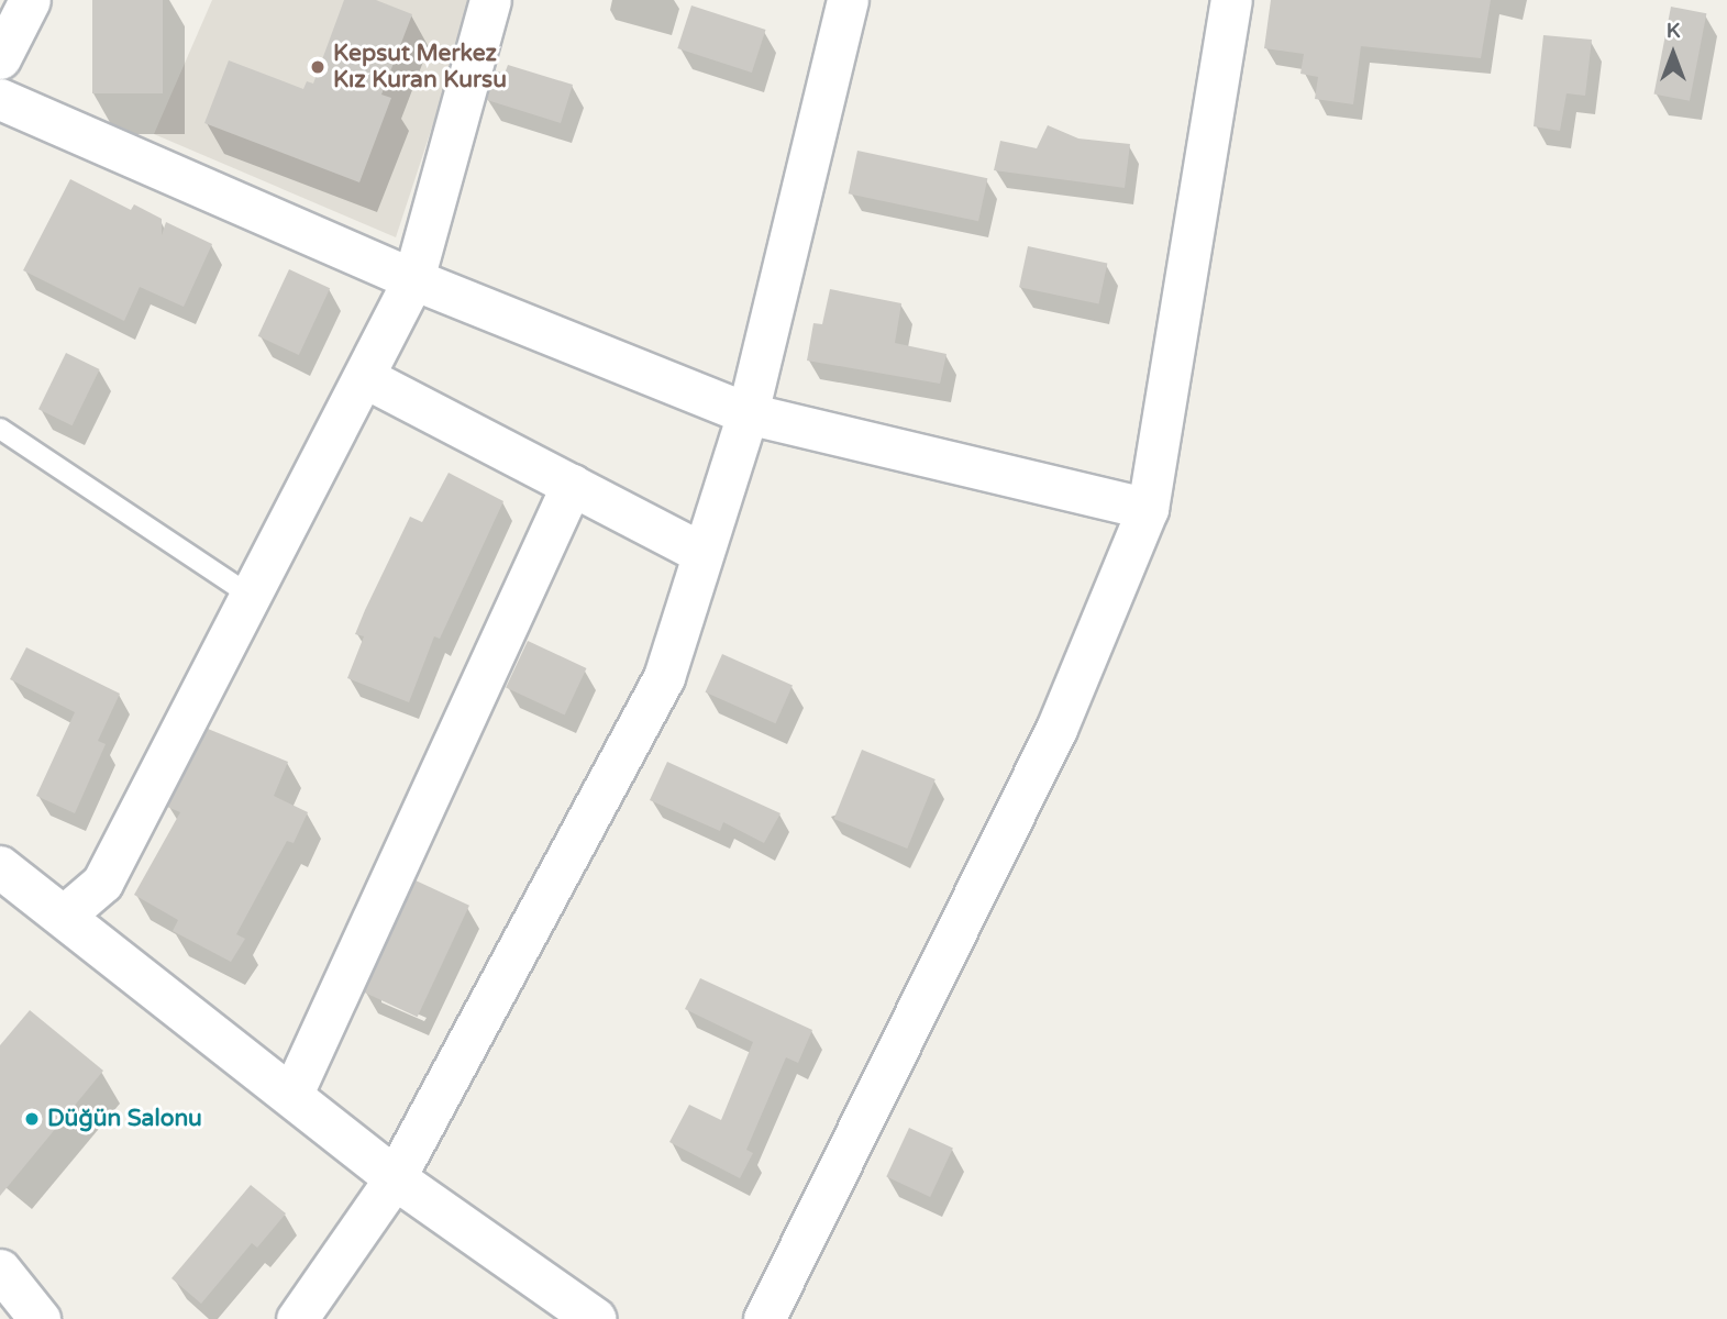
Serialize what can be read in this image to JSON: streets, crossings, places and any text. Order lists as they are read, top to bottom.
{
  "places": ["Kepsut Merkez Kız Kuran Kursu", "Düğün Salonu"],
  "north": "top"
}
